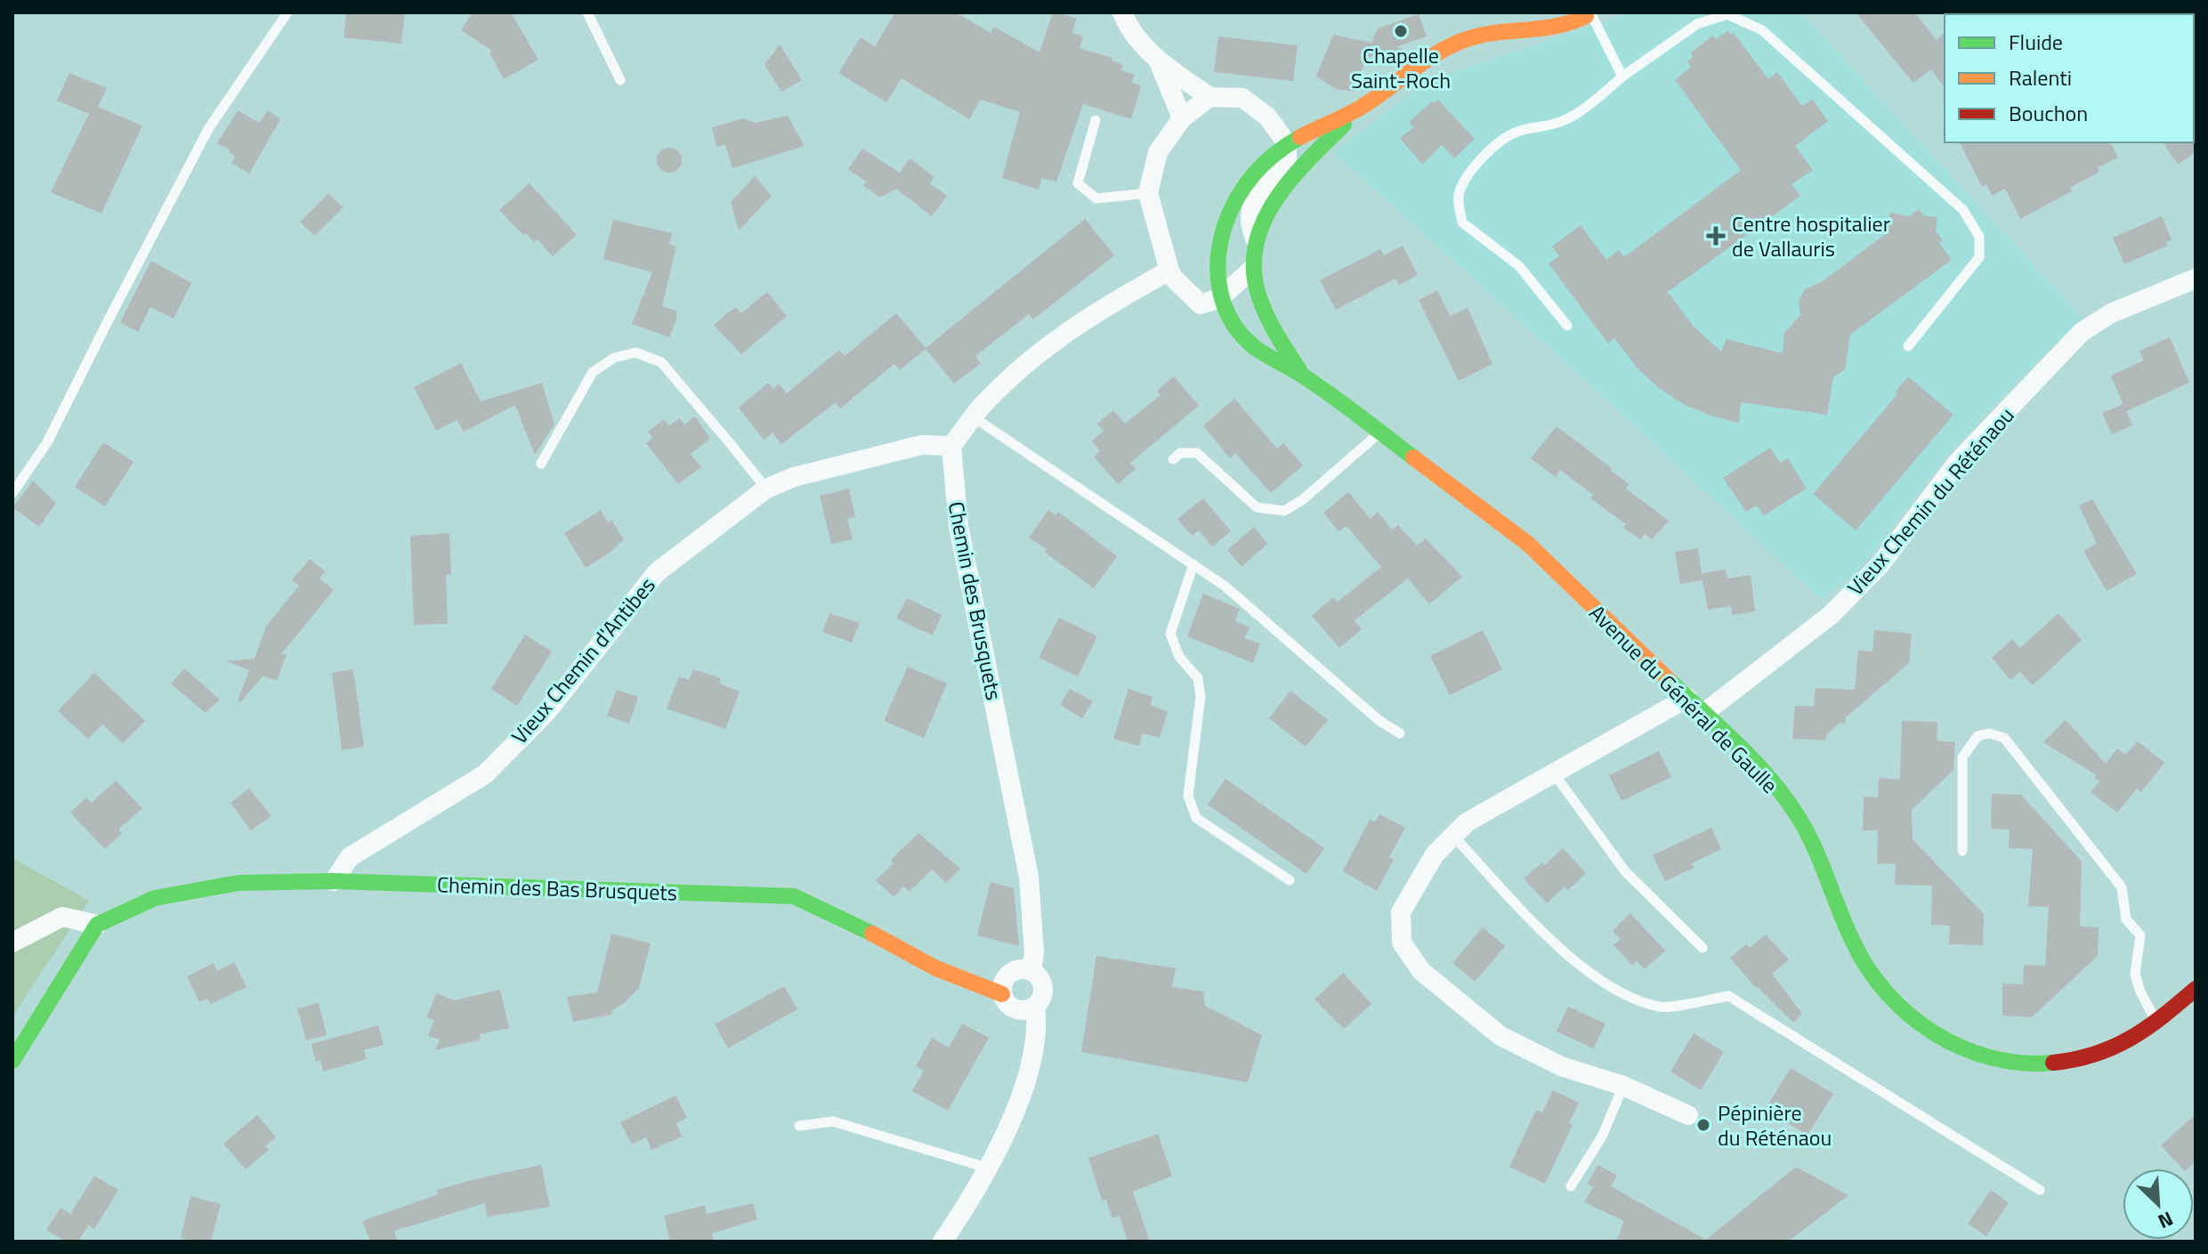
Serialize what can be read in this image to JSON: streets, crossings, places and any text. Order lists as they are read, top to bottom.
{
  "streets": {
    "main road": ["Avenue du Général de Gaulle", "Chemin des Bas Brusquets"],
    "street": ["Vieux Chemin du Réténaou", "Chemin des Brusquets", "Vieux Chemin d'Antibes"]
  },
  "crossings": [
    ["Vieux Chemin du Réténaou", "Avenue du Général de Gaulle"],
    ["Chemin des Brusquets", "Vieux Chemin d'Antibes"],
    ["Chemin des Brusquets", "Chemin des Bas Brusquets"],
    ["Vieux Chemin d'Antibes", "Chemin des Bas Brusquets"]
  ],
  "places": {
    "other": ["Chapelle Saint-Roch", "Pépinière du Réténaou"],
    "health": ["Centre hospitalier de Vallauris"]
  },
  "legend": ["Fluide", "Ralenti", "Bouchon"],
  "north": "bottom right"
}
